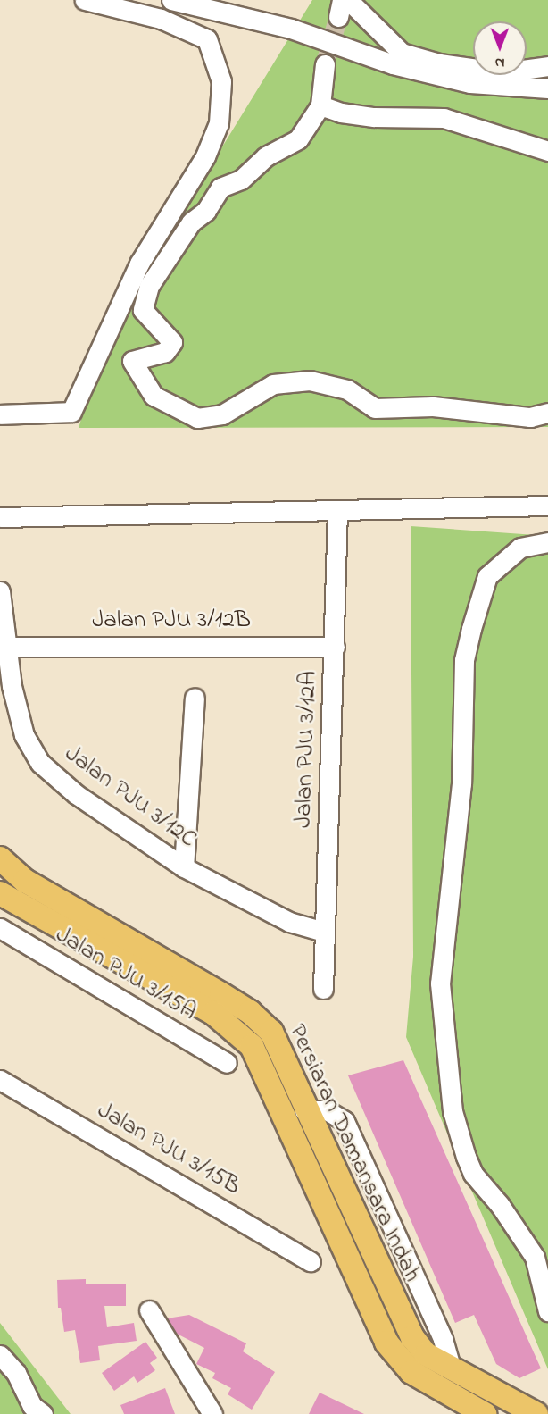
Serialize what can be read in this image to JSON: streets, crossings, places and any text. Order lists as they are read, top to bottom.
{
  "streets": {
    "main road": ["Persiaran Damansara Indah"],
    "street": [
      "Jalan PJU 3/12B",
      "Jalan PJU 3/12A",
      "Jalan PJU 3/12C",
      "Jalan PJU 3/15A",
      "Jalan PJU 3/15B"
    ]
  },
  "crossings": [
    ["Jalan PJU 3/12B", "Jalan PJU 3/12A"],
    ["Jalan PJU 3/12B", "Jalan PJU 3/12C"],
    ["Jalan PJU 3/12A", "Jalan PJU 3/12C"]
  ],
  "north": "bottom"
}
